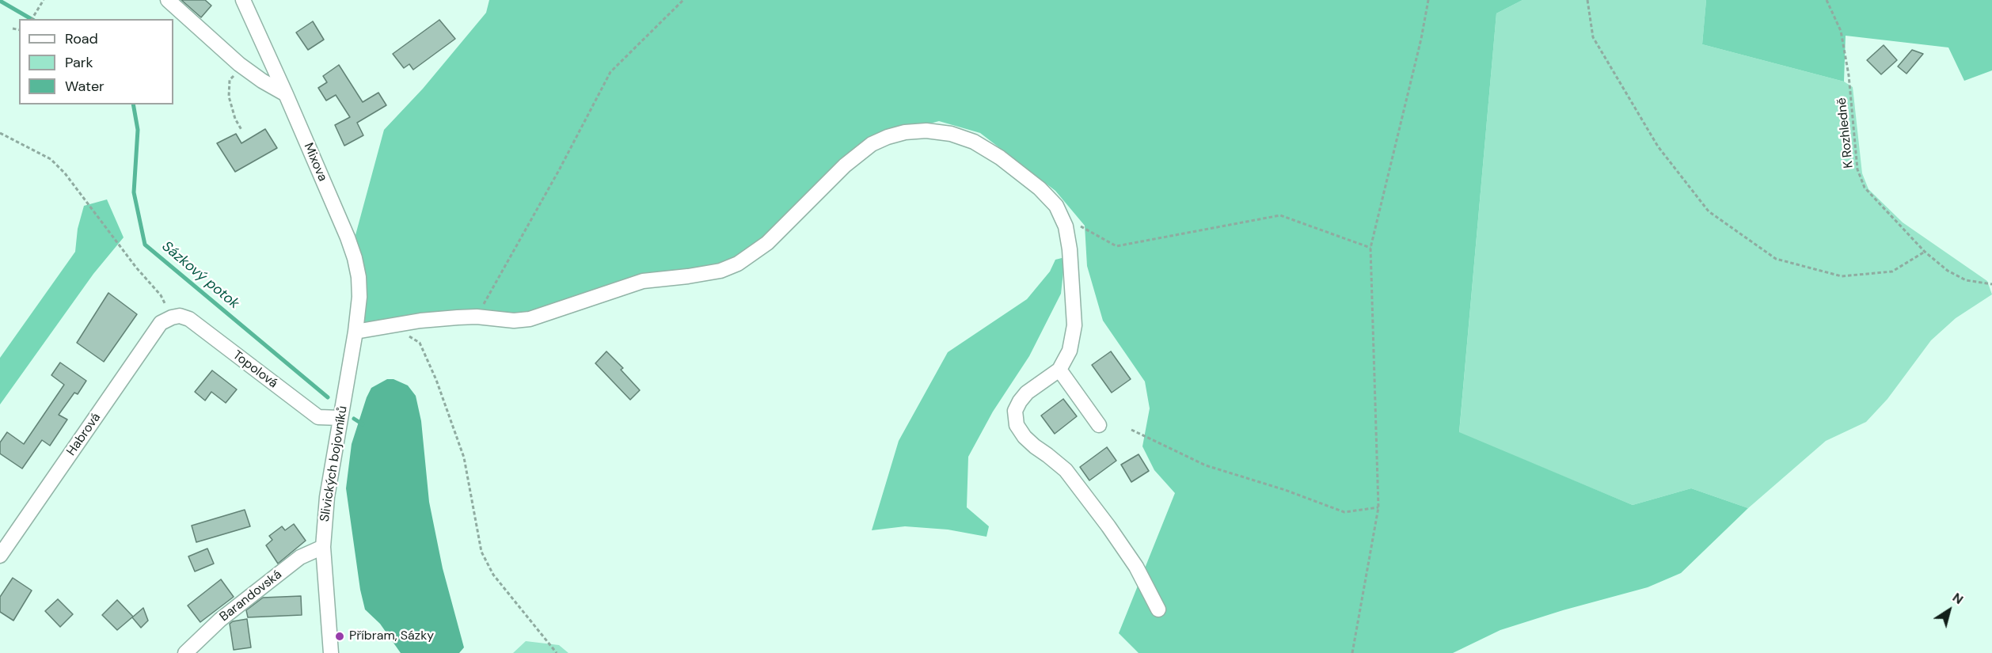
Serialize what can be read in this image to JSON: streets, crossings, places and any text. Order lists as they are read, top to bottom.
{
  "streets": {
    "street": [
      "Mixova",
      "Topolová",
      "Habrová",
      "Slivických bojovníků",
      "Barandovská"
    ],
    "path": ["K Rozhledně"]
  },
  "crossings": [
    ["Mixova", "Slivických bojovníků"],
    ["Topolová", "Habrová"],
    ["Topolová", "Slivických bojovníků"],
    ["Slivických bojovníků", "Barandovská"]
  ],
  "water": ["Sázkový potok"],
  "places": ["Příbram, Sázky"],
  "legend": ["Road", "Park", "Water"],
  "north": "top right"
}
